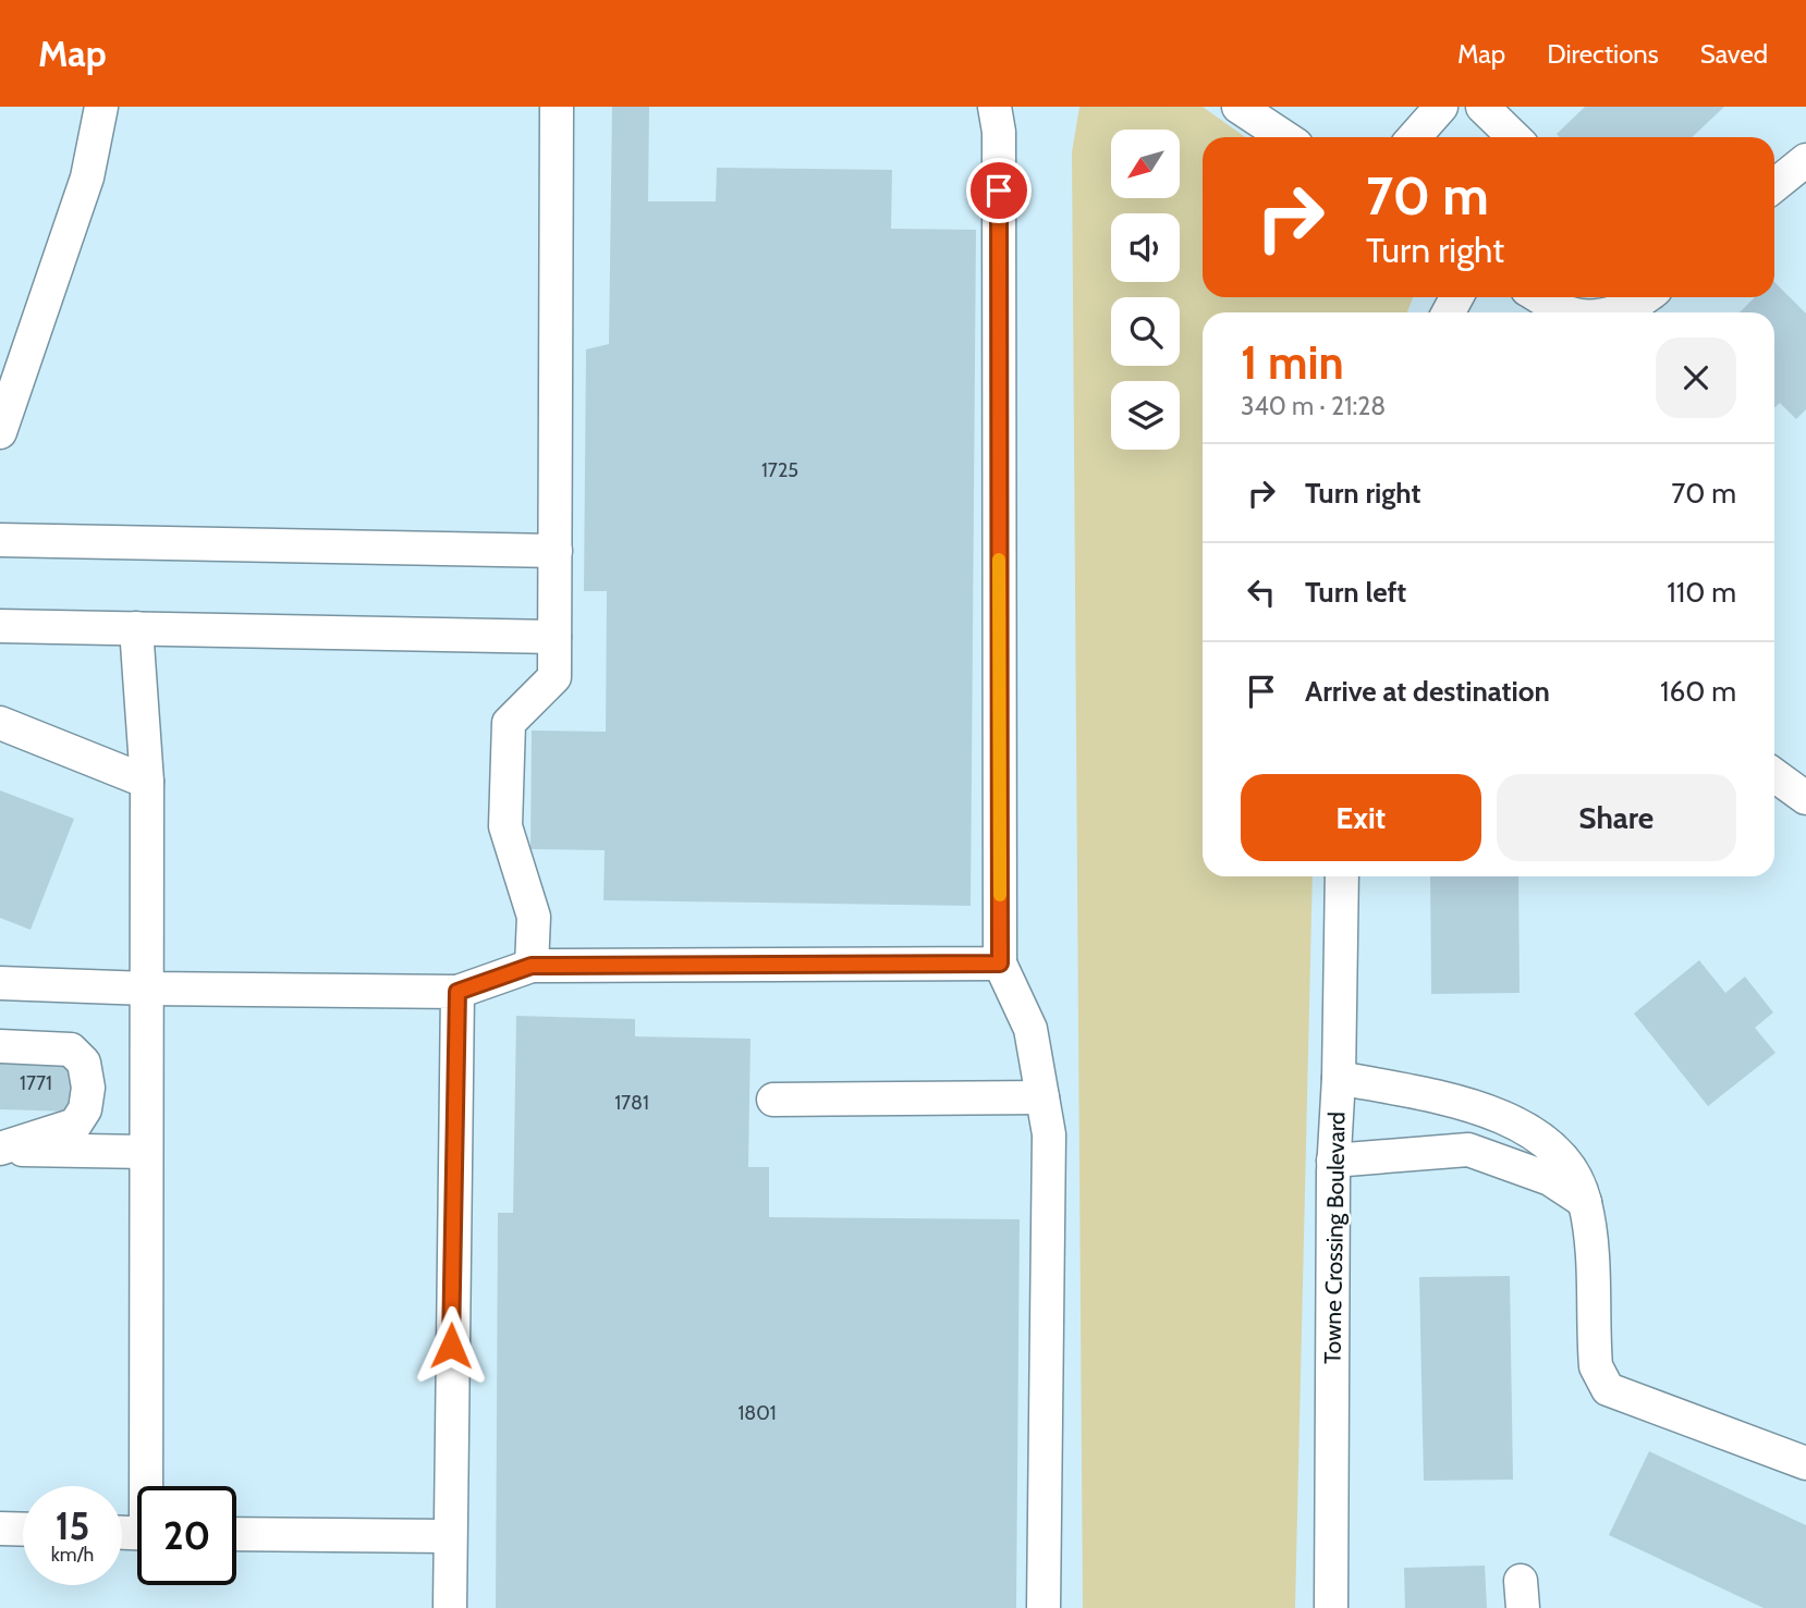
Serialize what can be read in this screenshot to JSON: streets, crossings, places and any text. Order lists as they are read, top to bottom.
{
  "streets": {
    "street": ["Towne Crossing Boulevard"]
  },
  "house_numbers": [
    "1725",
    "1771",
    "1781",
    "1801"
  ],
  "north": "bottom left",
  "page": {
    "header": "Map",
    "nav": ["Map", "Directions", "Saved"],
    "turn": ["70 m", "Turn right"],
    "heading": ["1 min", "340 m · 21:28"],
    "list": [
      {
        "name": "Turn right",
        "value": "70 m"
      },
      {
        "name": "Turn left",
        "value": "110 m"
      },
      {
        "name": "Arrive at destination",
        "value": "160 m"
      }
    ],
    "buttons": ["Exit", "Share"],
    "speed": "15 km/h",
    "limit": "20"
  }
}
